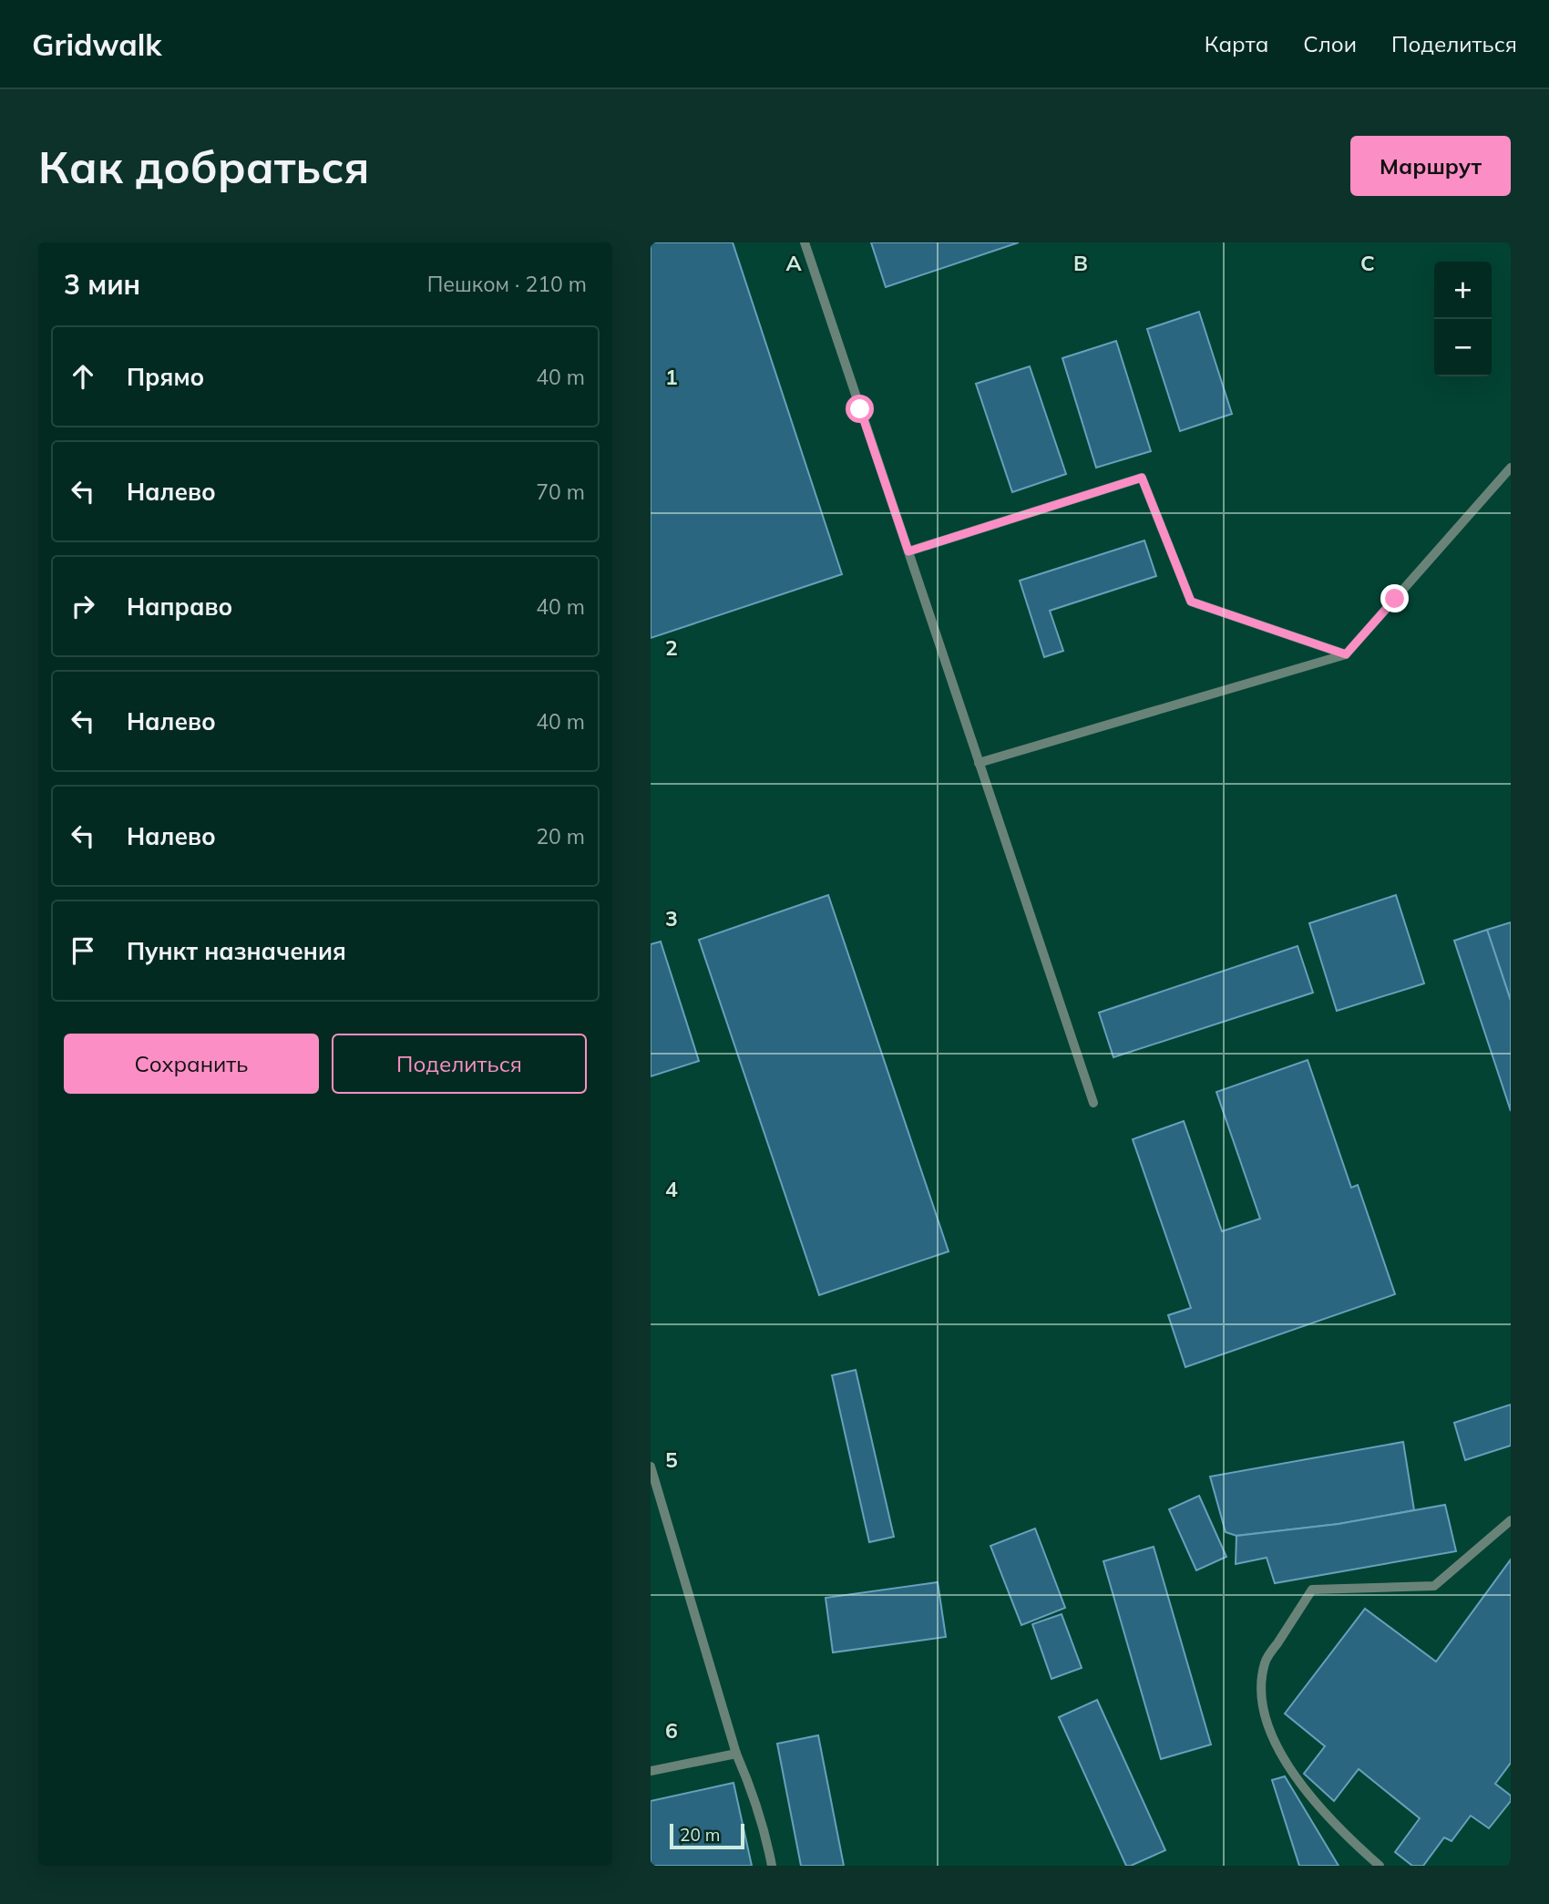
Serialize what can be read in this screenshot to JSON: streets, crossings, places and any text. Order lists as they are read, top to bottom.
{
  "scale_bar": "20 m",
  "page": {
    "header": "Gridwalk",
    "nav": ["Карта", "Слои", "Поделиться"],
    "buttons": [
      "Маршрут",
      ["Сохранить", "Поделиться"]
    ],
    "title": "Как добраться",
    "heading": ["3 мин", "Пешком · 210 m"],
    "map_buttons": ["+", "−"],
    "list": [
      ["Прямо", "40 m"],
      ["Налево", "70 m"],
      ["Направо", "40 m"],
      ["Налево", "40 m"],
      ["Налево", "20 m"],
      "Пункт назначения"
    ],
    "scale": "20 m"
  },
  "grid": {
    "columns": ["A", "B", "C"],
    "rows": [
      "1",
      "2",
      "3",
      "4",
      "5",
      "6"
    ]
  }
}
